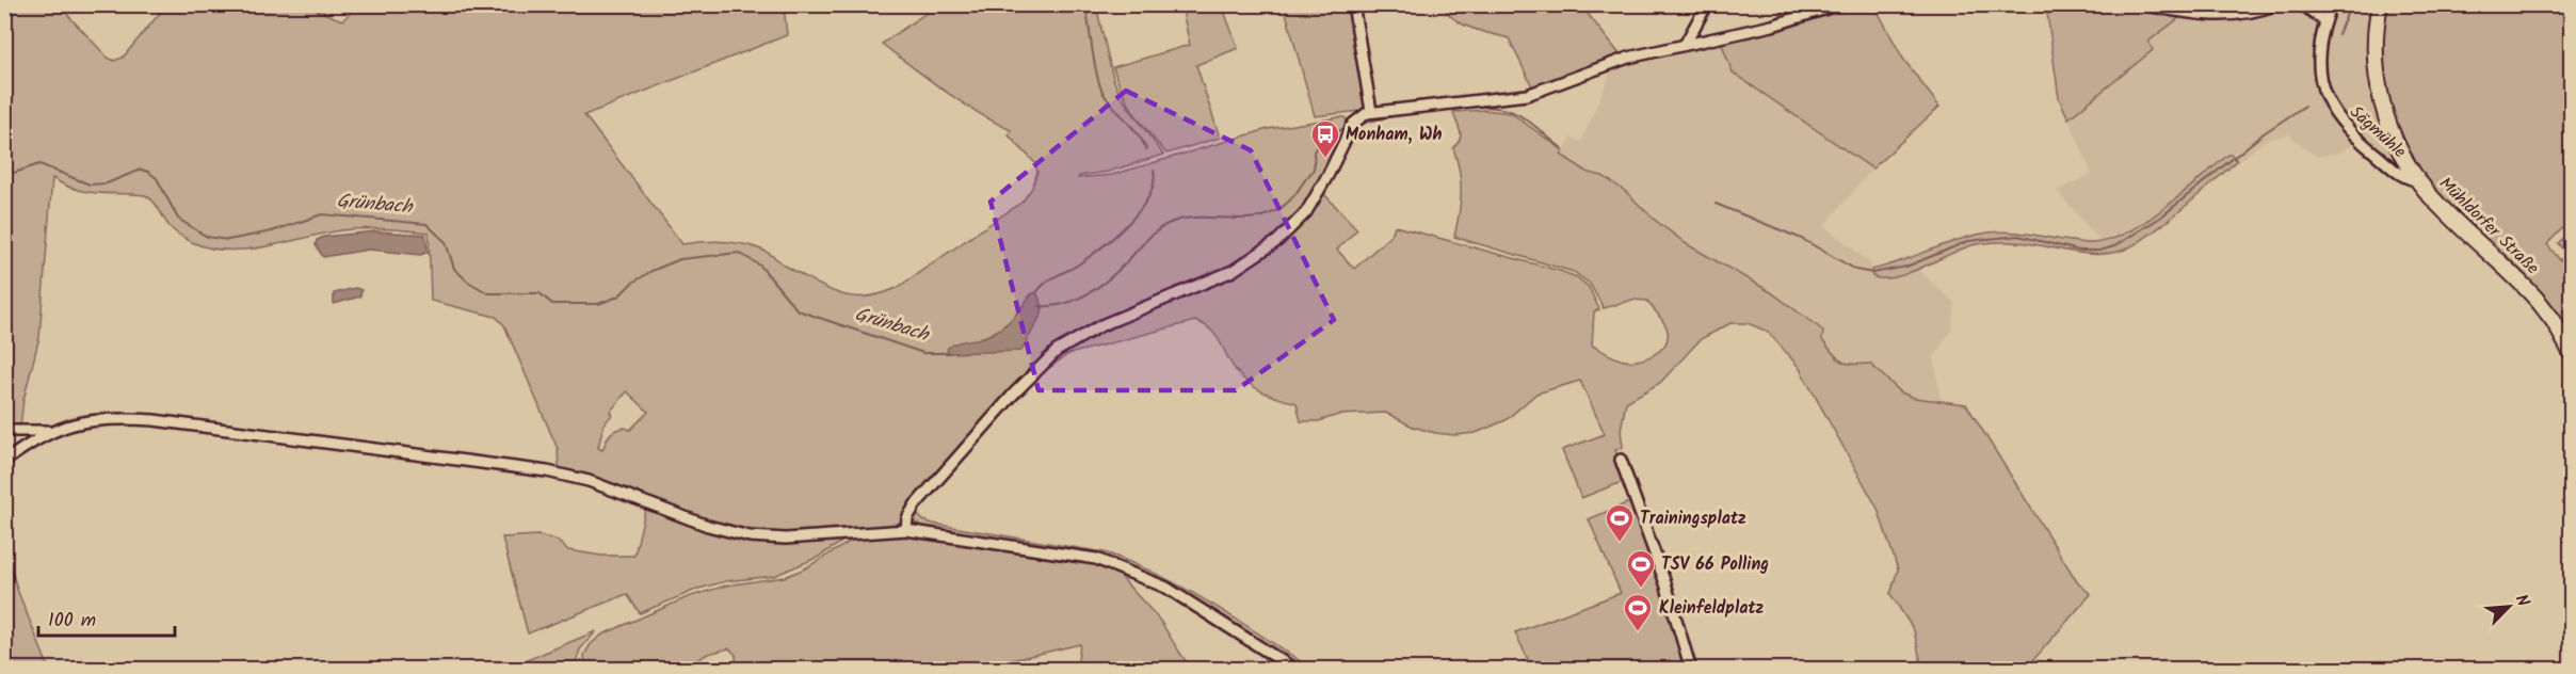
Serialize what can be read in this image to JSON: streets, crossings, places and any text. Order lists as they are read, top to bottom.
{
  "streets": {
    "street": ["Sägmühle", "Mühldorfer Straße"]
  },
  "crossings": [
    ["Sägmühle", "Mühldorfer Straße"]
  ],
  "water": ["Grünbach"],
  "places": {
    "bus stop": ["Monham, Wh"],
    "sports": ["Trainingsplatz", "TSV 66 Polling", "Kleinfeldplatz"]
  },
  "scale_bar": "100 m",
  "north": "top right"
}
